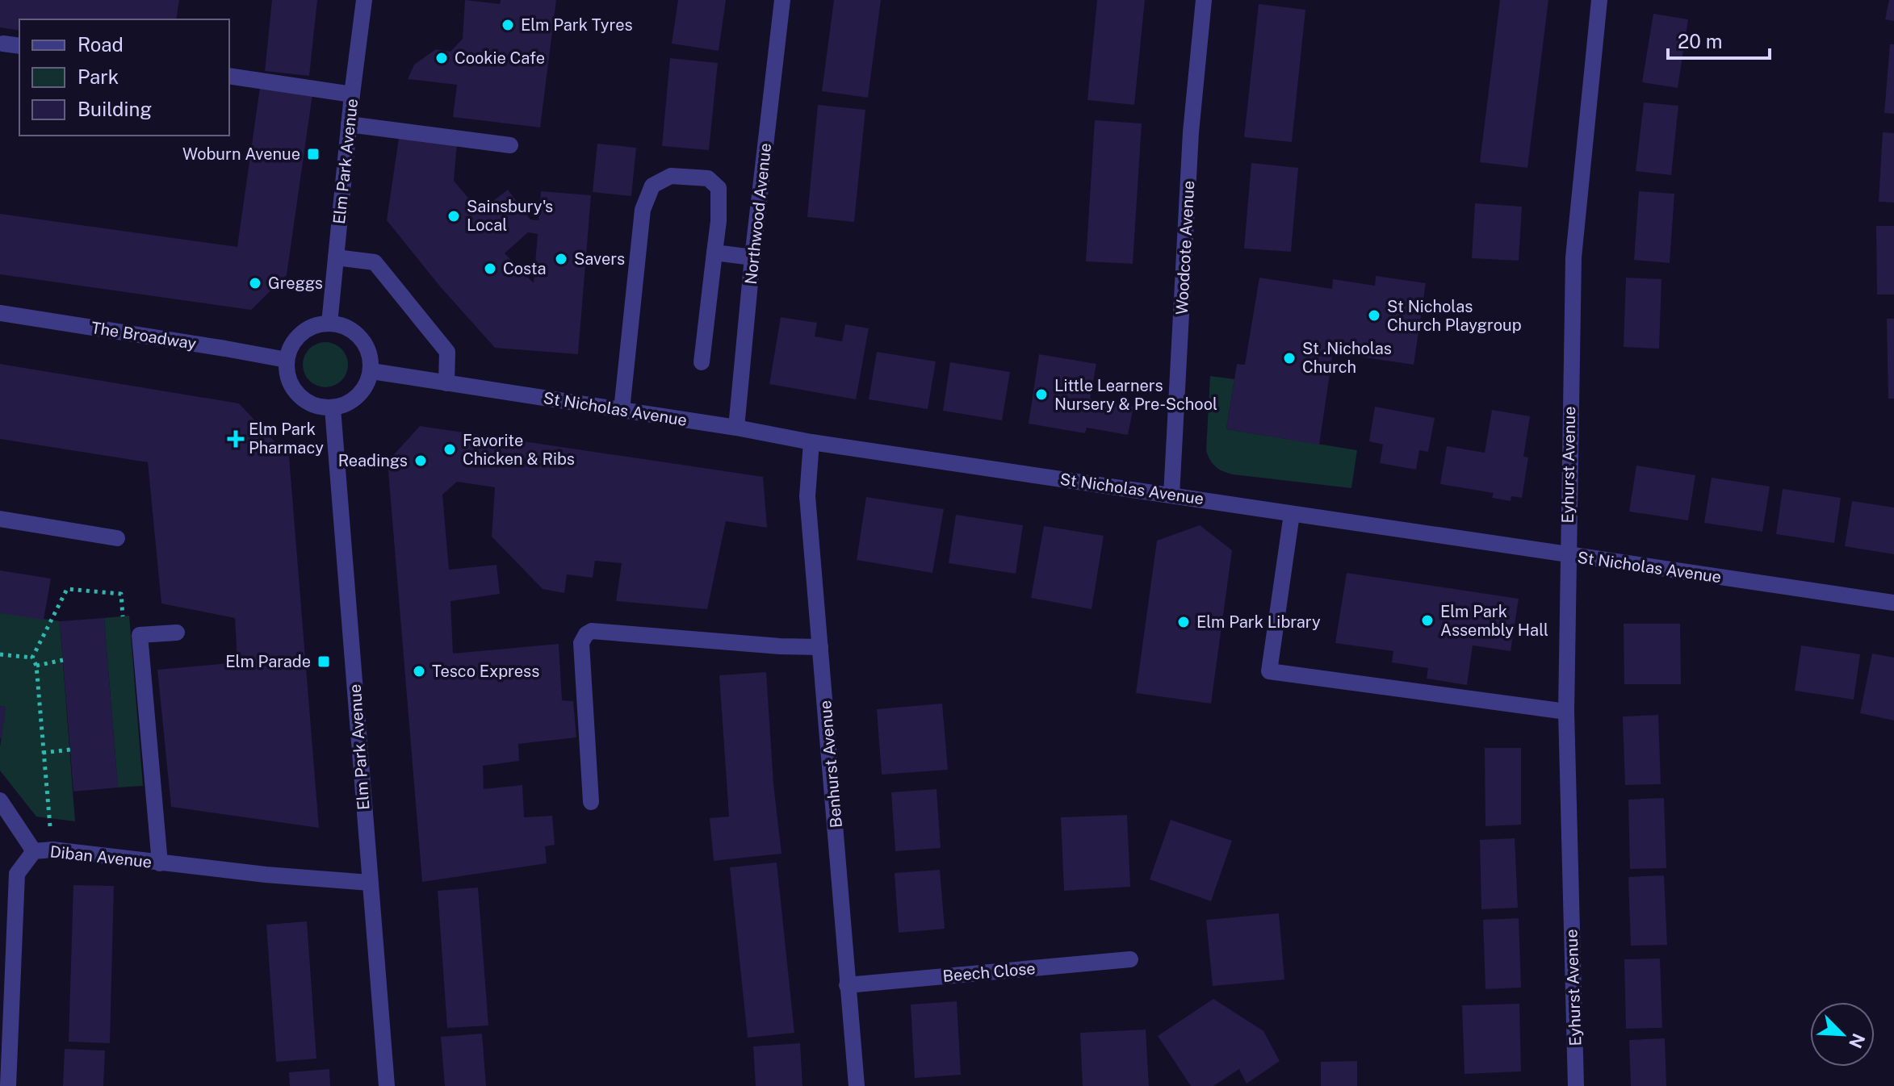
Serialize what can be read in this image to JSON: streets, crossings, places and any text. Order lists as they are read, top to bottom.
{
  "streets": {
    "street": [
      "Elm Park Avenue",
      "Northwood Avenue",
      "Woodcote Avenue",
      "The Broadway",
      "St Nicholas Avenue",
      "Eyhurst Avenue",
      "Benhurst Avenue",
      "Diban Avenue",
      "Beech Close"
    ]
  },
  "crossings": [
    ["Elm Park Avenue", "The Broadway"],
    ["Elm Park Avenue", "St Nicholas Avenue"],
    ["Elm Park Avenue", "Diban Avenue"],
    ["Northwood Avenue", "St Nicholas Avenue"],
    ["Woodcote Avenue", "St Nicholas Avenue"],
    ["The Broadway", "St Nicholas Avenue"],
    ["St Nicholas Avenue", "Eyhurst Avenue"],
    ["St Nicholas Avenue", "Benhurst Avenue"],
    ["Benhurst Avenue", "Beech Close"]
  ],
  "places": {
    "other": [
      "Elm Park Tyres",
      "Cookie Cafe",
      "Sainsbury's Local",
      "Savers",
      "Costa",
      "Greggs",
      "St Nicholas Church Playgroup",
      "St .Nicholas Church",
      "Little Learners Nursery & Pre-School",
      "Favorite Chicken & Ribs",
      "Readings",
      "Elm Park Assembly Hall",
      "Elm Park Library",
      "Tesco Express"
    ],
    "transit": ["Woburn Avenue", "Elm Parade"],
    "health": ["Elm Park Pharmacy"]
  },
  "legend": ["Road", "Park", "Building"],
  "scale_bar": "20 m",
  "north": "bottom right"
}
